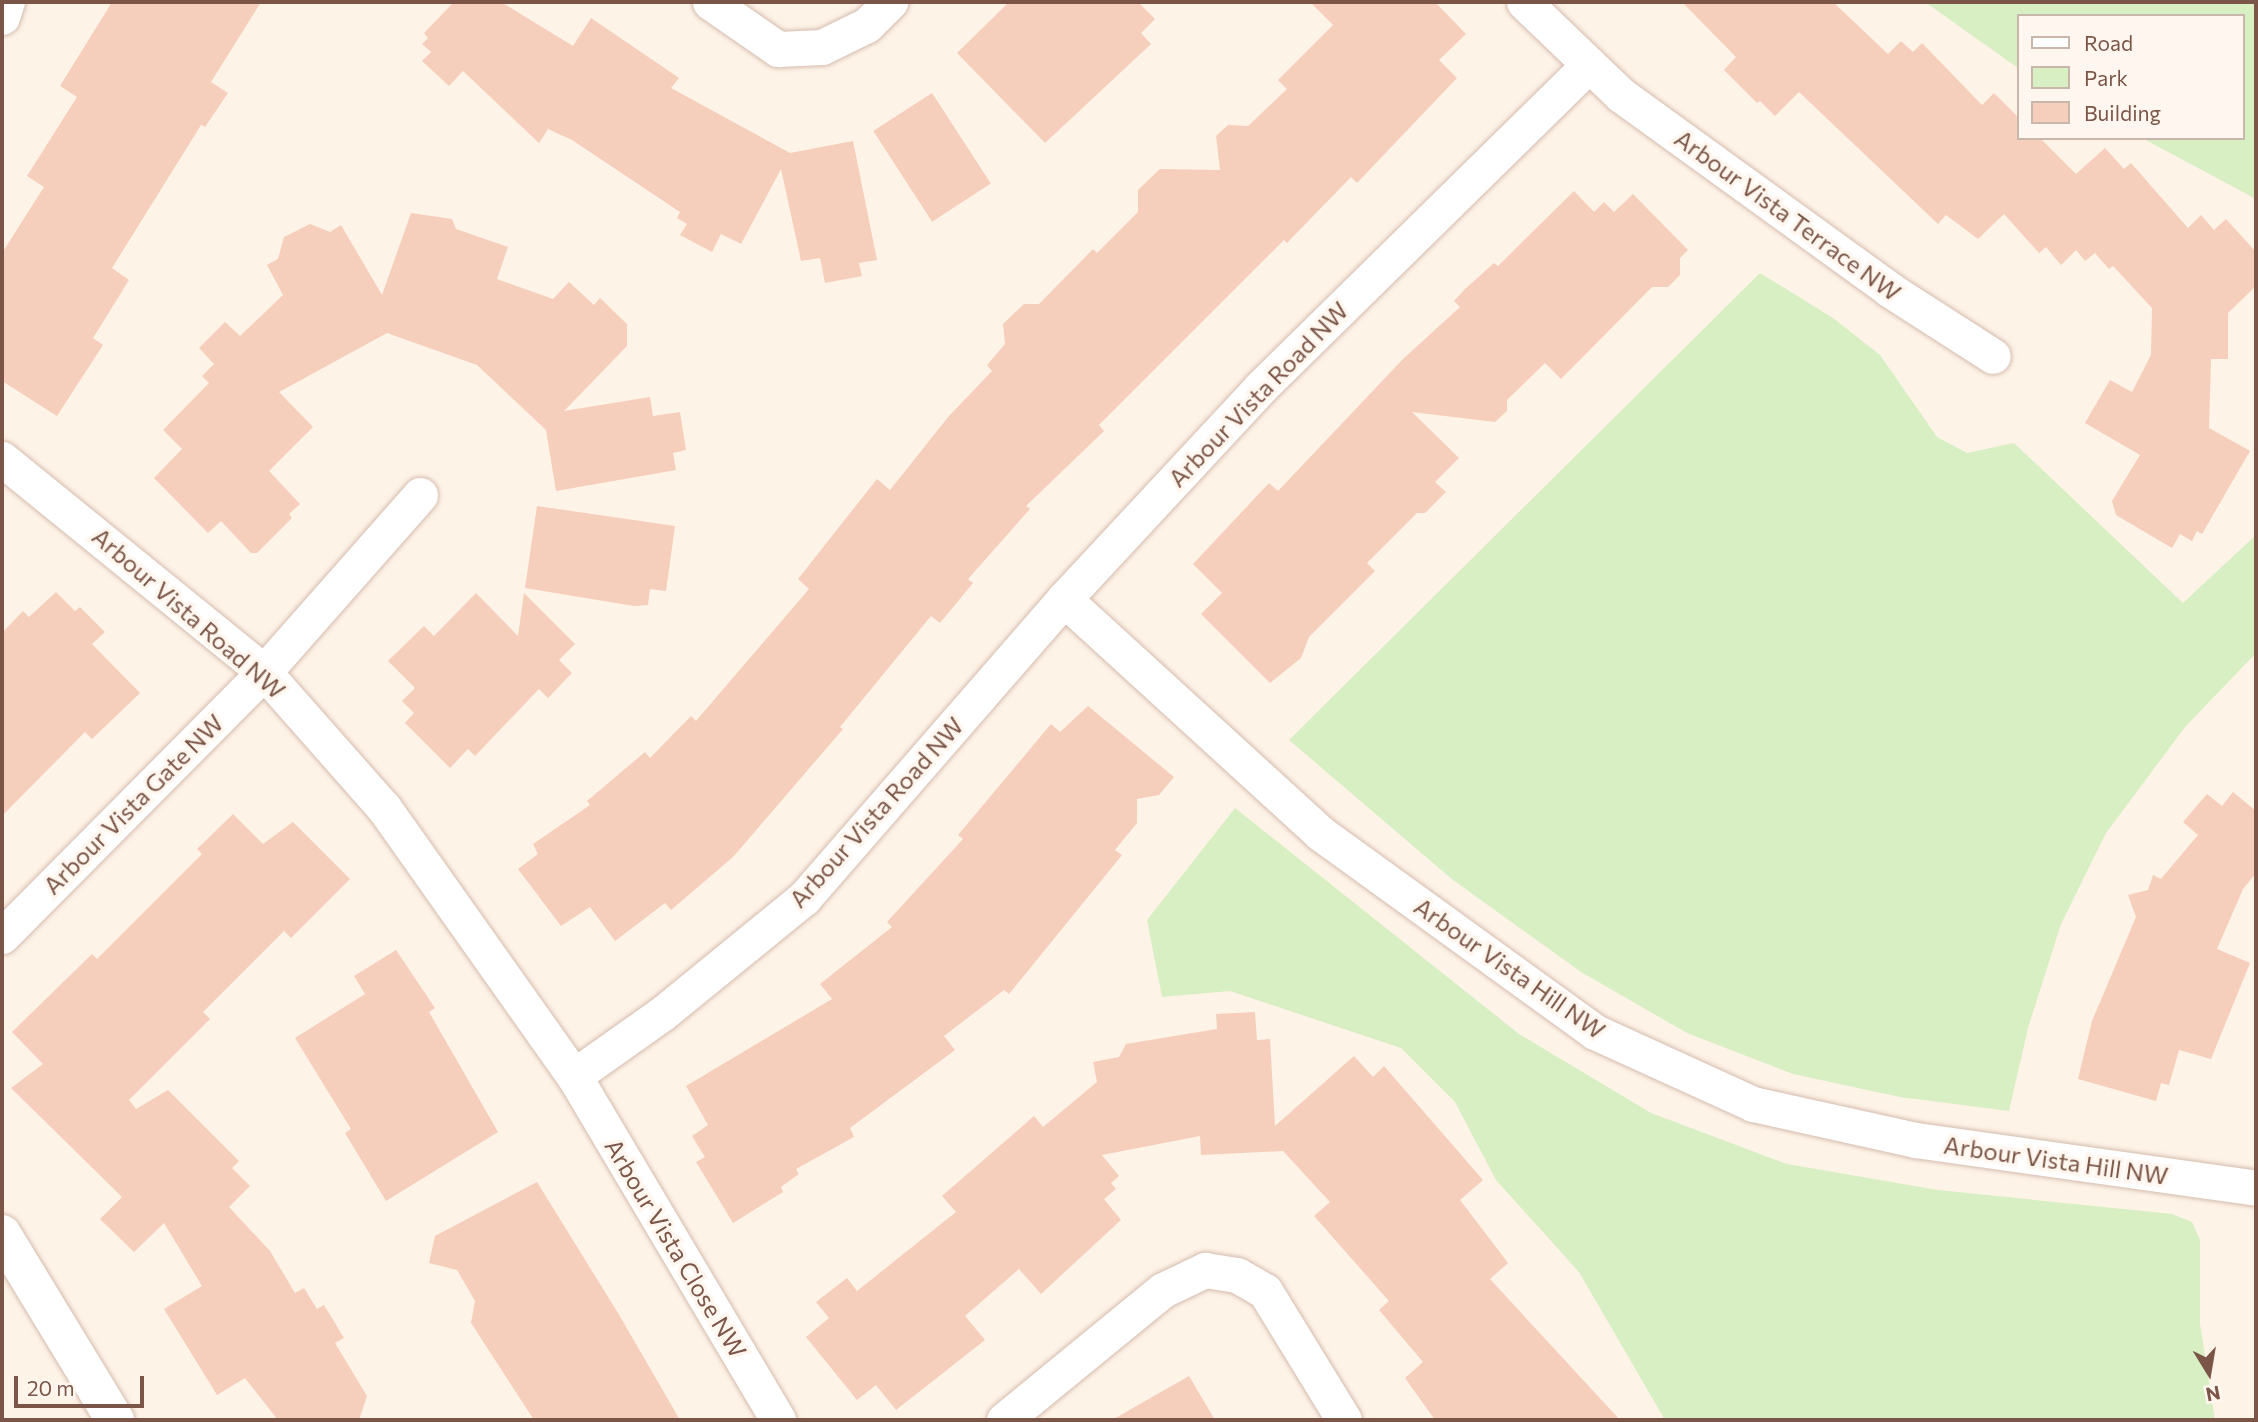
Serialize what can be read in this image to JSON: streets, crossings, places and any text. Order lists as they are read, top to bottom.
{
  "streets": {
    "street": [
      "Arbour Vista Terrace NW",
      "Arbour Vista Road NW",
      "Arbour Vista Gate NW",
      "Arbour Vista Hill NW",
      "Arbour Vista Close NW"
    ]
  },
  "crossings": [
    ["Arbour Vista Terrace NW", "Arbour Vista Road NW"],
    ["Arbour Vista Road NW", "Arbour Vista Gate NW"],
    ["Arbour Vista Road NW", "Arbour Vista Hill NW"],
    ["Arbour Vista Road NW", "Arbour Vista Close NW"]
  ],
  "legend": ["Road", "Park", "Building"],
  "scale_bar": "20 m",
  "north": "bottom"
}
